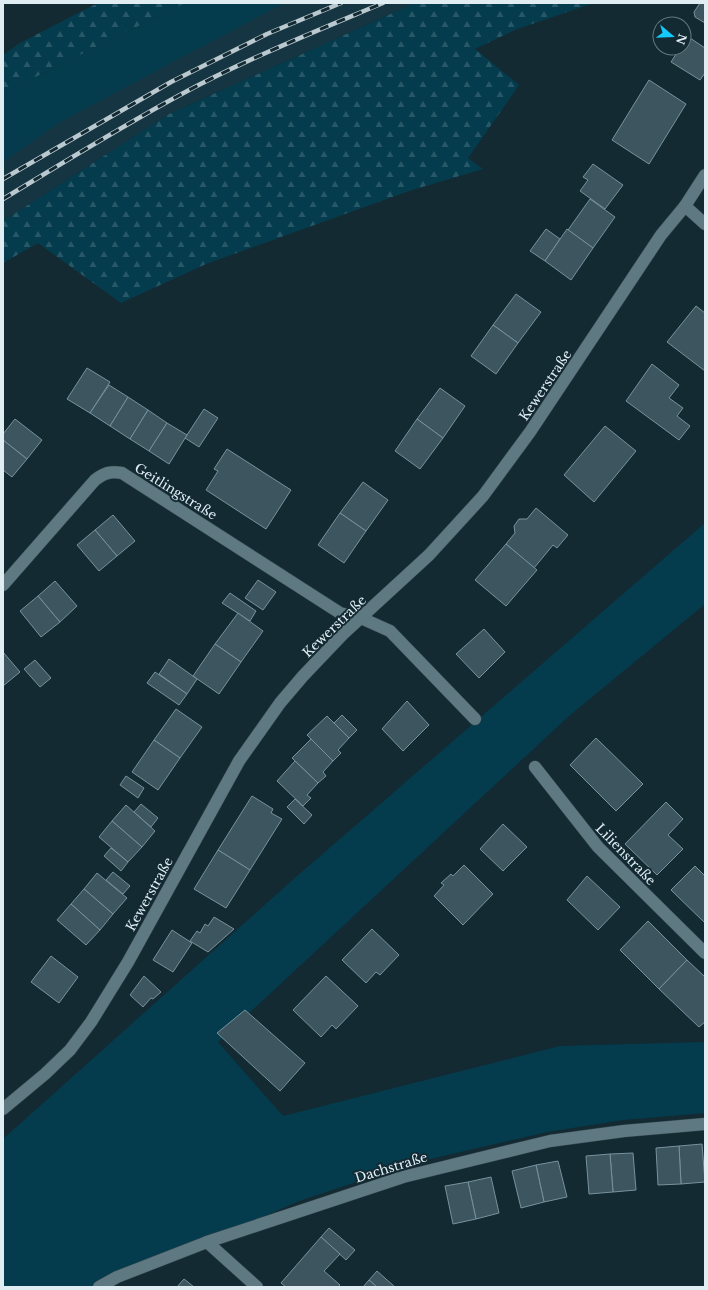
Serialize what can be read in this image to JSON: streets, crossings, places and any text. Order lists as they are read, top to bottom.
{
  "streets": {
    "street": [
      "Kewerstraße",
      "Geitlingstraße",
      "Lilienstraße",
      "Dachstraße"
    ]
  },
  "crossings": [
    ["Kewerstraße", "Geitlingstraße"]
  ],
  "north": "right"
}
